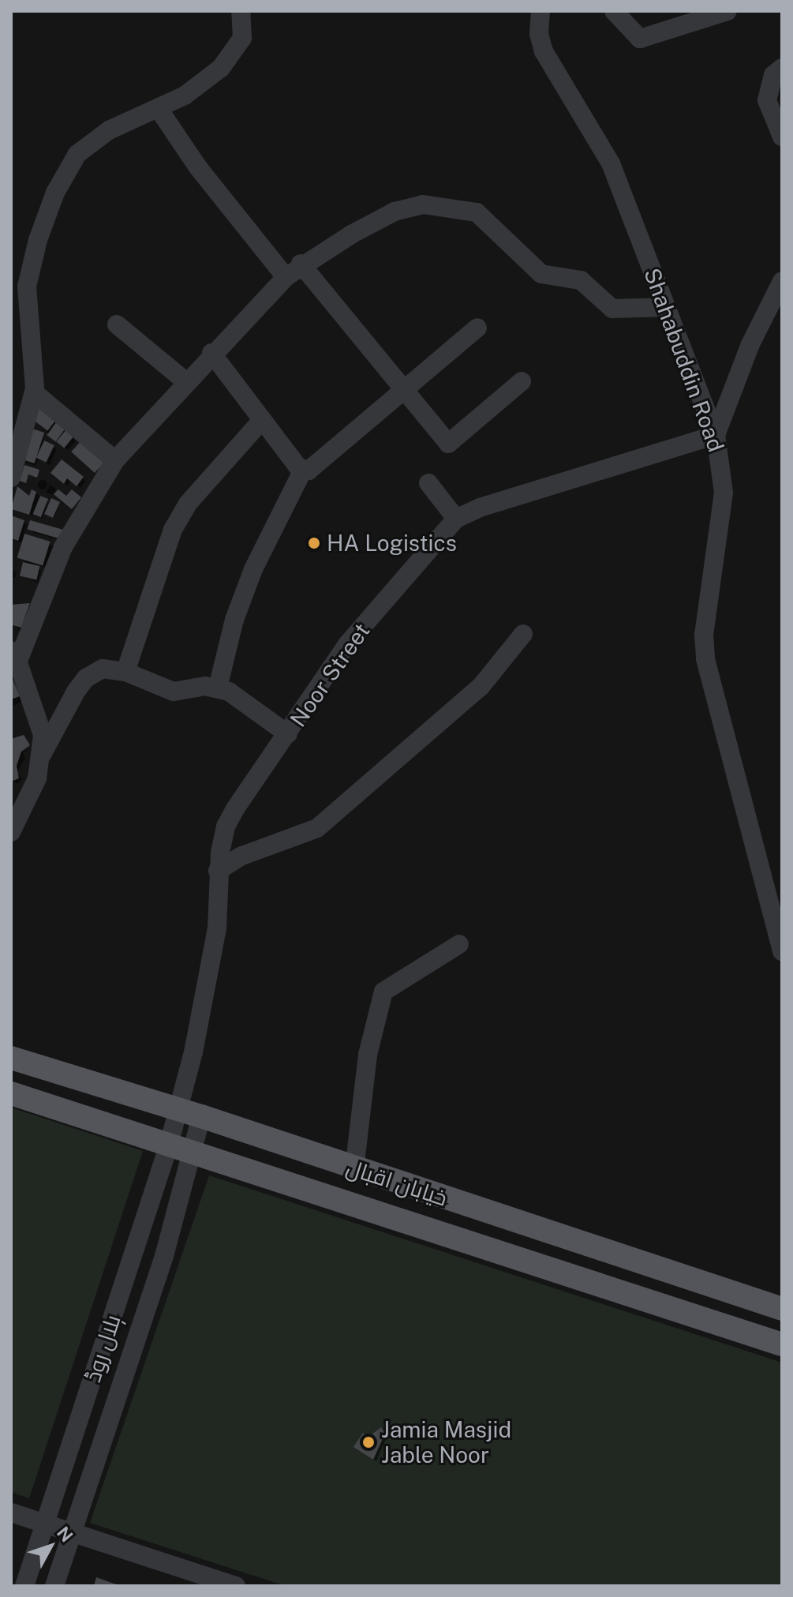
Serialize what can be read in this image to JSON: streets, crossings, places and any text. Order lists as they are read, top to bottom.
{
  "streets": {
    "main road": ["خیابان اقبال"],
    "street": ["Shahabuddin Road", "Noor Street", "ہلال روڈ"]
  },
  "crossings": [
    ["Shahabuddin Road", "Noor Street"],
    ["Noor Street", "خیابان اقبال"],
    ["Noor Street", "ہلال روڈ"],
    ["خیابان اقبال", "ہلال روڈ"]
  ],
  "places": ["HA Logistics", "Jamia Masjid Jable Noor"],
  "north": "top right"
}
